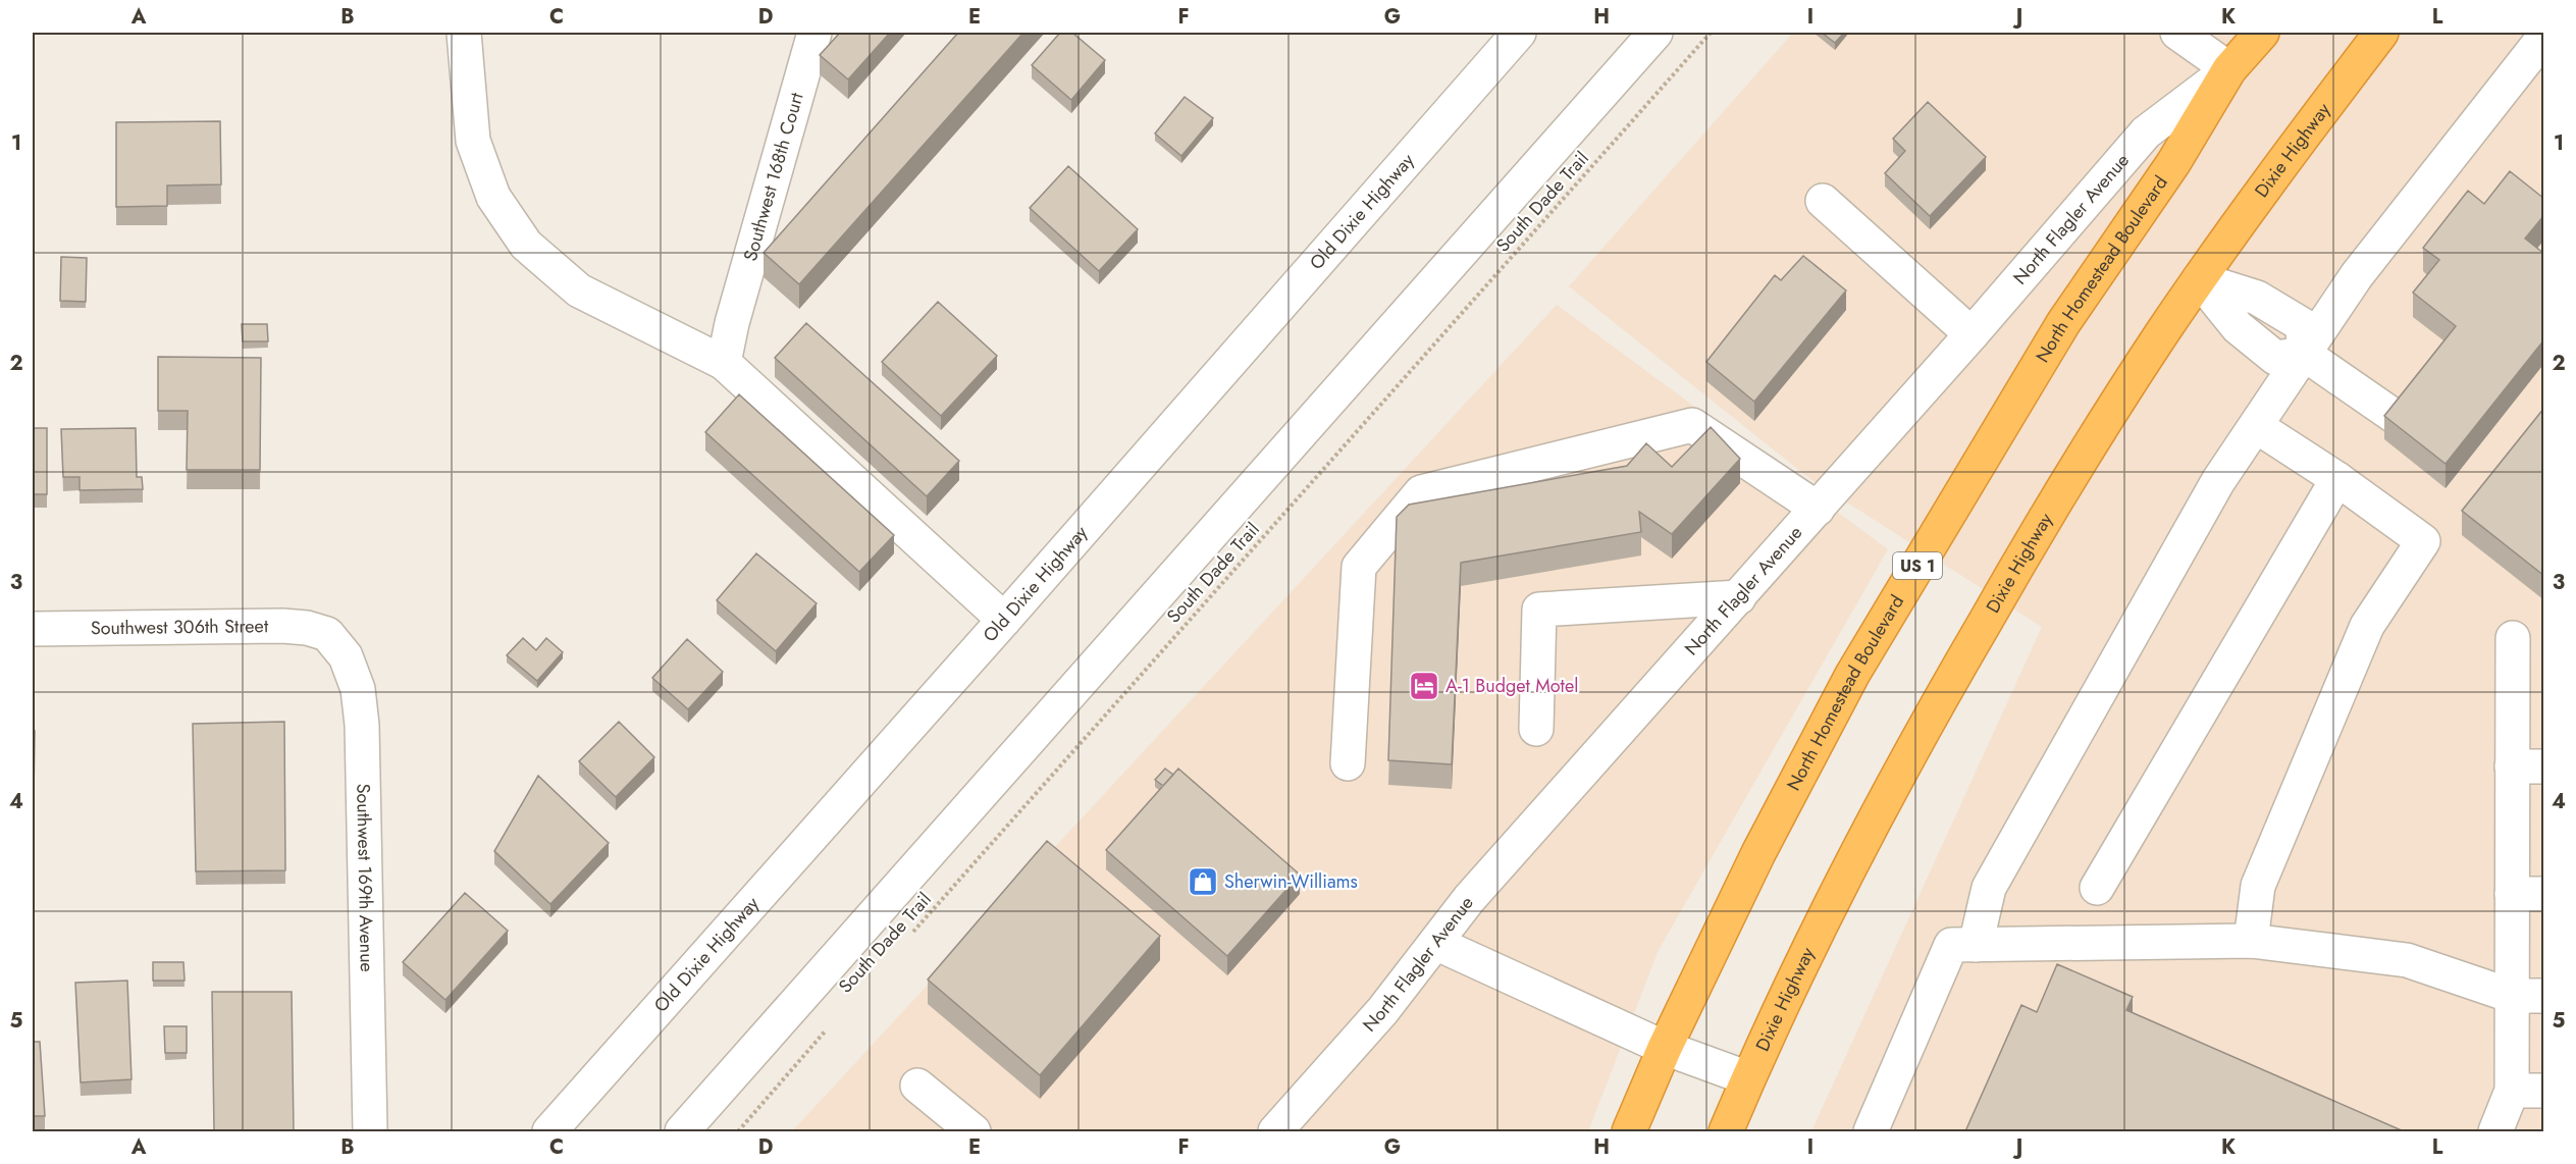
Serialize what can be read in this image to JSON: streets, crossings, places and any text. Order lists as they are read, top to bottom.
{
  "streets": {
    "highway": ["Dixie Highway", "North Homestead Boulevard", "US 1"],
    "street": [
      "Southwest 168th Court",
      "Old Dixie Highway",
      "North Flagler Avenue",
      "Southwest 306th Street",
      "Southwest 169th Avenue"
    ],
    "path": ["South Dade Trail"]
  },
  "crossings": [
    ["North Flagler Avenue", "North Homestead Boulevard"],
    ["Southwest 306th Street", "Southwest 169th Avenue"]
  ],
  "places": {
    "hotel": ["A-1 Budget Motel"],
    "shop": ["Sherwin-Williams"]
  },
  "grid": {
    "columns": [
      "A",
      "B",
      "C",
      "D",
      "E",
      "F",
      "G",
      "H",
      "I",
      "J",
      "K",
      "L"
    ],
    "rows": [
      "1",
      "2",
      "3",
      "4",
      "5"
    ]
  }
}
